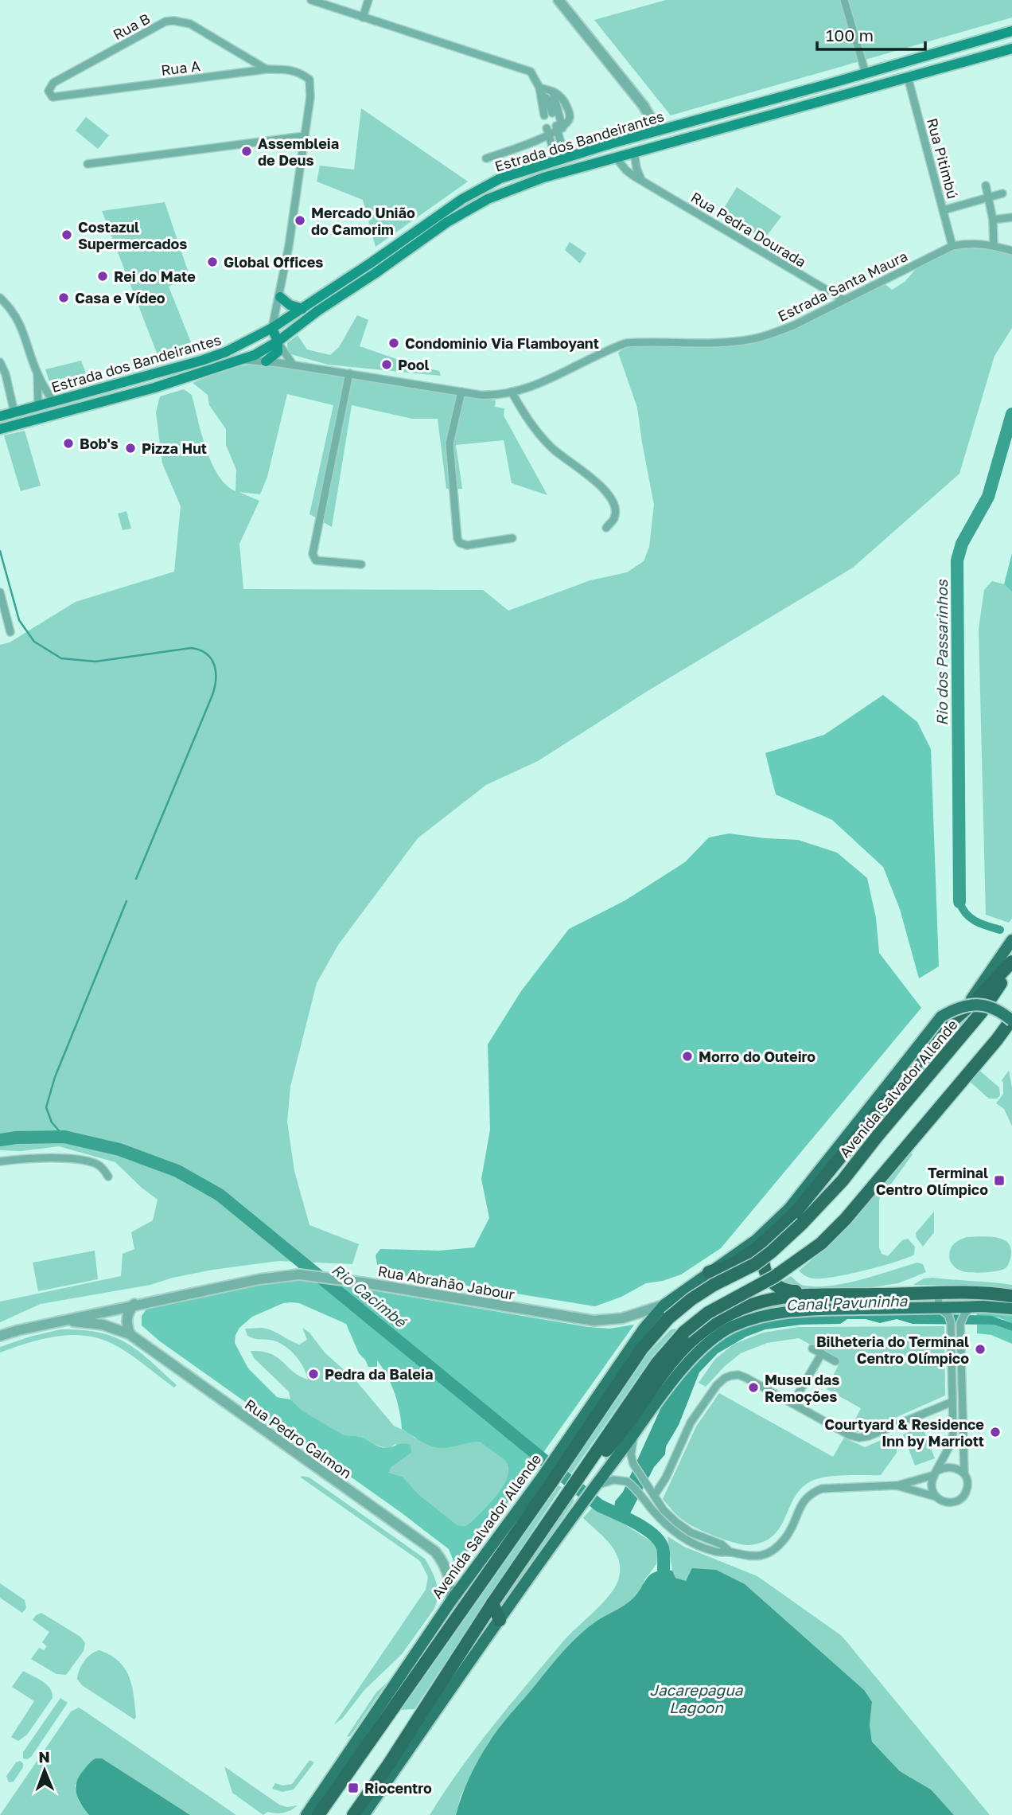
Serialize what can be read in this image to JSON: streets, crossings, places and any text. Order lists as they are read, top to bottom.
{
  "streets": {
    "highway": ["Avenida Salvador Allende"],
    "main road": ["Estrada dos Bandeirantes"],
    "street": [
      "Rua B",
      "Rua A",
      "Rua Pitimbú",
      "Rua Pedra Dourada",
      "Estrada Santa Maura",
      "Rua Abrahão Jabour",
      "Rua Pedro Calmon"
    ]
  },
  "crossings": [
    ["Rua B", "Rua A"],
    ["Estrada dos Bandeirantes", "Rua Pitimbú"],
    ["Estrada dos Bandeirantes", "Rua Pedra Dourada"],
    ["Estrada dos Bandeirantes", "Estrada Santa Maura"],
    ["Rua Pitimbú", "Estrada Santa Maura"],
    ["Rua Pedra Dourada", "Estrada Santa Maura"],
    ["Avenida Salvador Allende", "Rua Abrahão Jabour"],
    ["Avenida Salvador Allende", "Rua Pedro Calmon"],
    ["Rua Abrahão Jabour", "Rua Pedro Calmon"]
  ],
  "water": [
    "Rio dos Passarinhos",
    "Rio Cacimbé",
    "Canal Pavuninha",
    "Jacarepagua Lagoon"
  ],
  "places": {
    "other": [
      "Assembleia de Deus",
      "Mercado União do Camorim",
      "Costazul Supermercados",
      "Global Offices",
      "Rei do Mate",
      "Casa e Vídeo",
      "Condominio Via Flamboyant",
      "Pool",
      "Bob's",
      "Pizza Hut",
      "Morro do Outeiro",
      "Bilheteria do Terminal Centro Olímpico",
      "Pedra da Baleia",
      "Museu das Remoções",
      "Courtyard & Residence Inn by Marriott"
    ],
    "transit": ["Terminal Centro Olímpico", "Riocentro"]
  },
  "scale_bar": "100 m",
  "north": "top"
}
